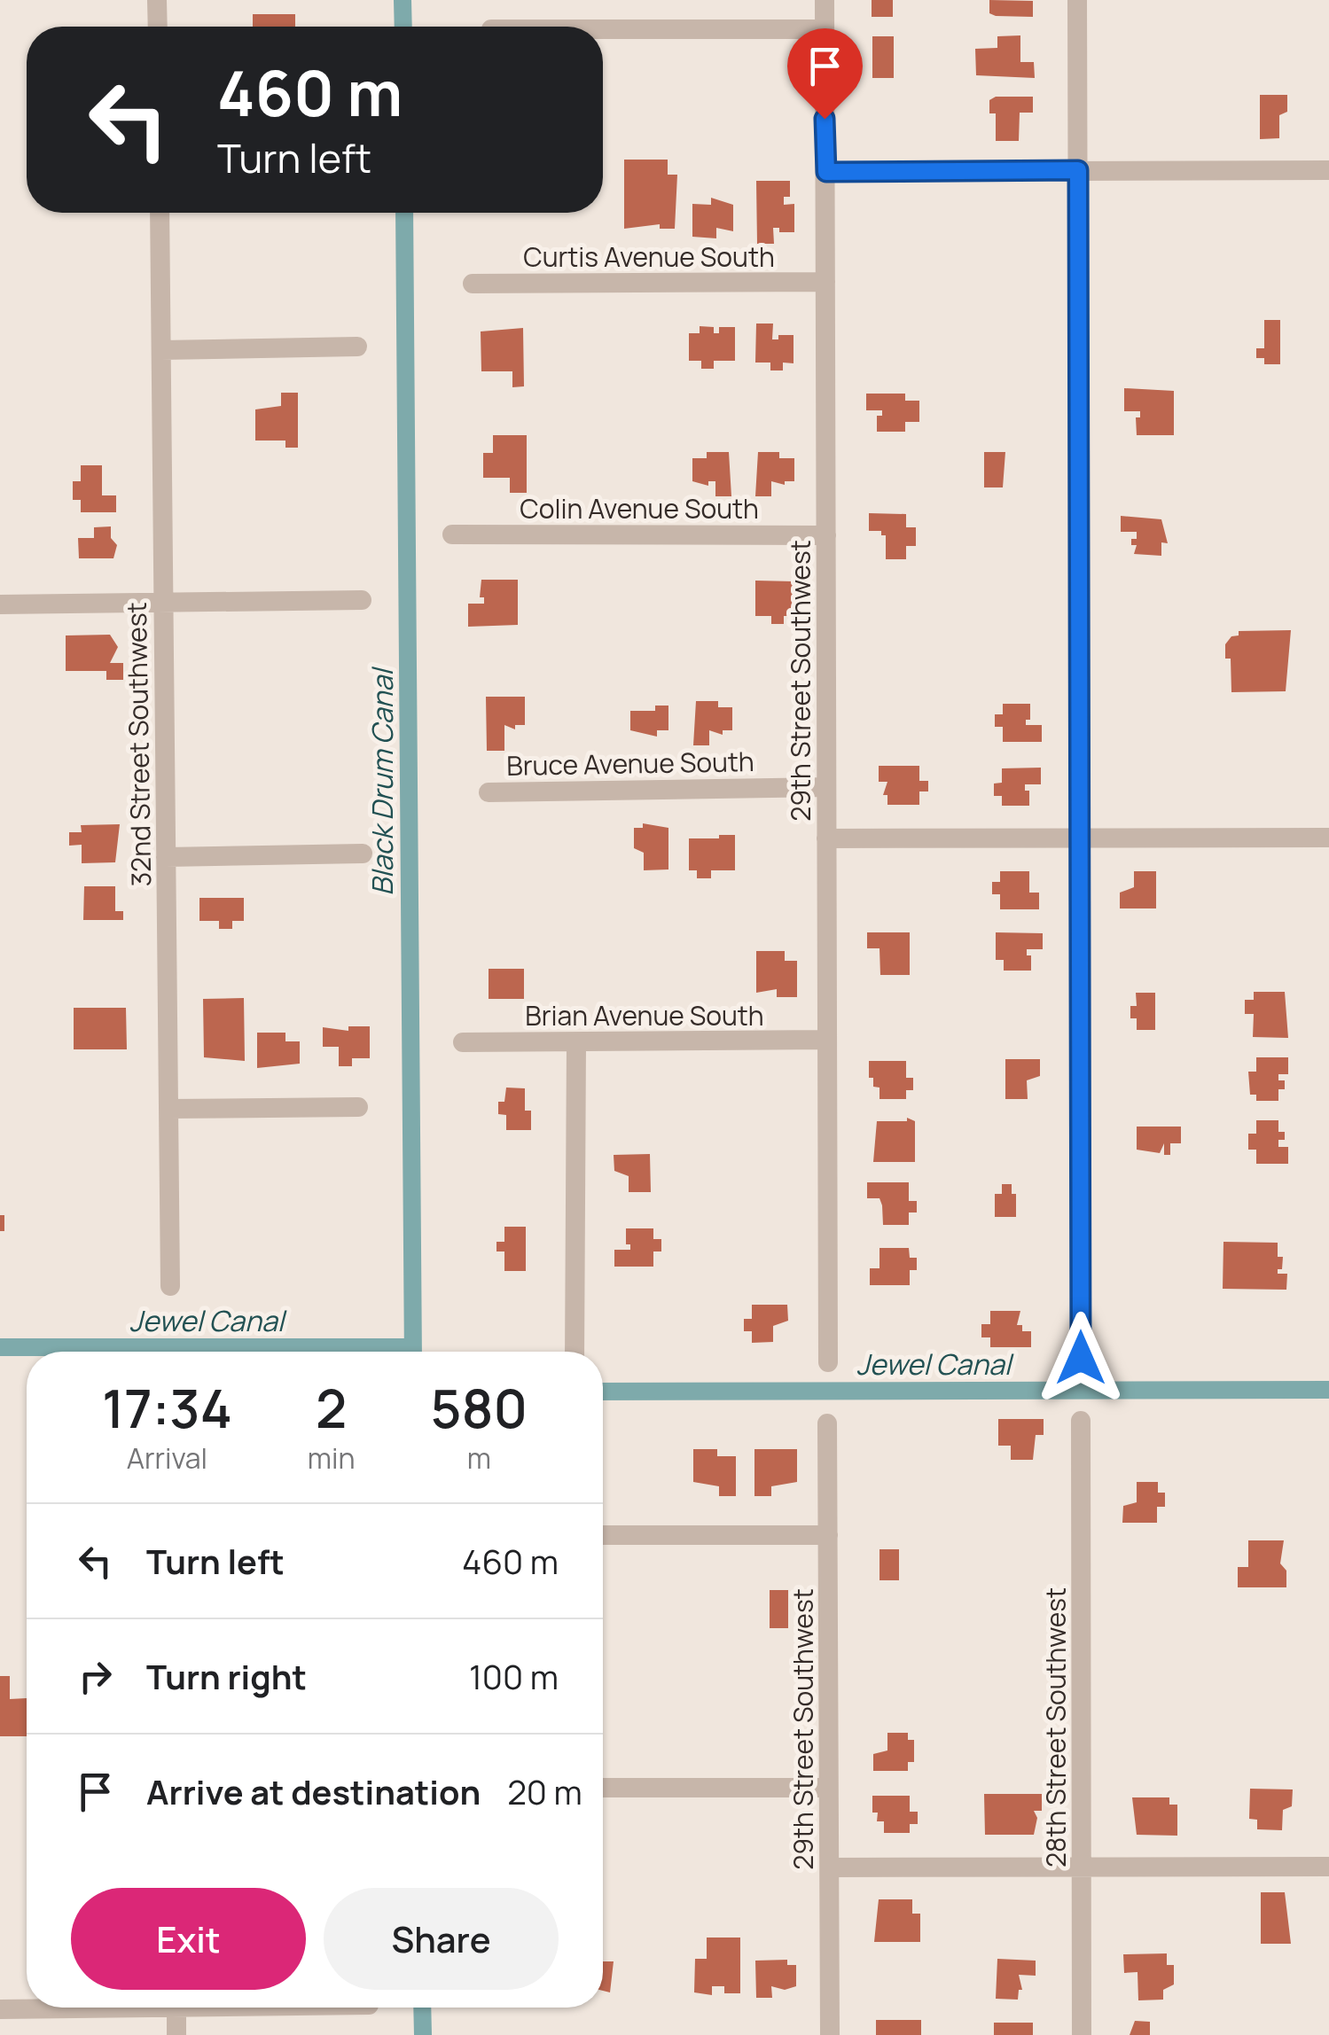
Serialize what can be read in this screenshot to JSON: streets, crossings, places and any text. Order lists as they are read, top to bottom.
{
  "streets": {
    "street": [
      "Curtis Avenue South",
      "Colin Avenue South",
      "29th Street Southwest",
      "32nd Street Southwest",
      "Bruce Avenue South",
      "Brian Avenue South",
      "28th Street Southwest"
    ]
  },
  "crossings": [
    ["Curtis Avenue South", "29th Street Southwest"],
    ["Colin Avenue South", "29th Street Southwest"],
    ["29th Street Southwest", "Bruce Avenue South"],
    ["29th Street Southwest", "Brian Avenue South"]
  ],
  "water": ["Black Drum Canal", "Jewel Canal"],
  "page": {
    "turn": ["460 m", "Turn left"],
    "eta": [
      "17:34",
      "Arrival",
      "2",
      "min",
      "580",
      "m"
    ],
    "list": [
      {
        "name": "Turn left",
        "value": "460 m"
      },
      {
        "name": "Turn right",
        "value": "100 m"
      },
      {
        "name": "Arrive at destination",
        "value": "20 m"
      }
    ],
    "buttons": ["Exit", "Share"]
  }
}
